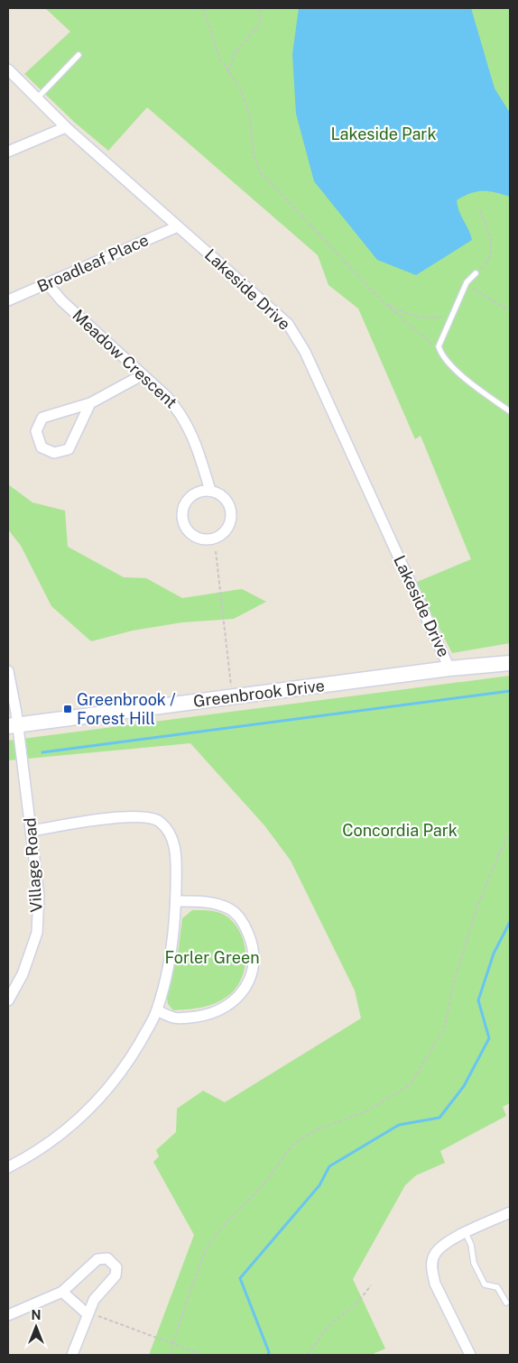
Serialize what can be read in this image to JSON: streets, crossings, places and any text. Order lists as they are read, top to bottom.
{
  "streets": {
    "street": [
      "Broadleaf Place",
      "Lakeside Drive",
      "Meadow Crescent",
      "Greenbrook Drive",
      "Village Road"
    ]
  },
  "crossings": [
    ["Broadleaf Place", "Lakeside Drive"],
    ["Broadleaf Place", "Meadow Crescent"],
    ["Lakeside Drive", "Greenbrook Drive"],
    ["Greenbrook Drive", "Village Road"]
  ],
  "parks": ["Lakeside Park", "Concordia Park", "Forler Green"],
  "places": {
    "transit": ["Greenbrook / Forest Hill"]
  },
  "north": "top"
}
